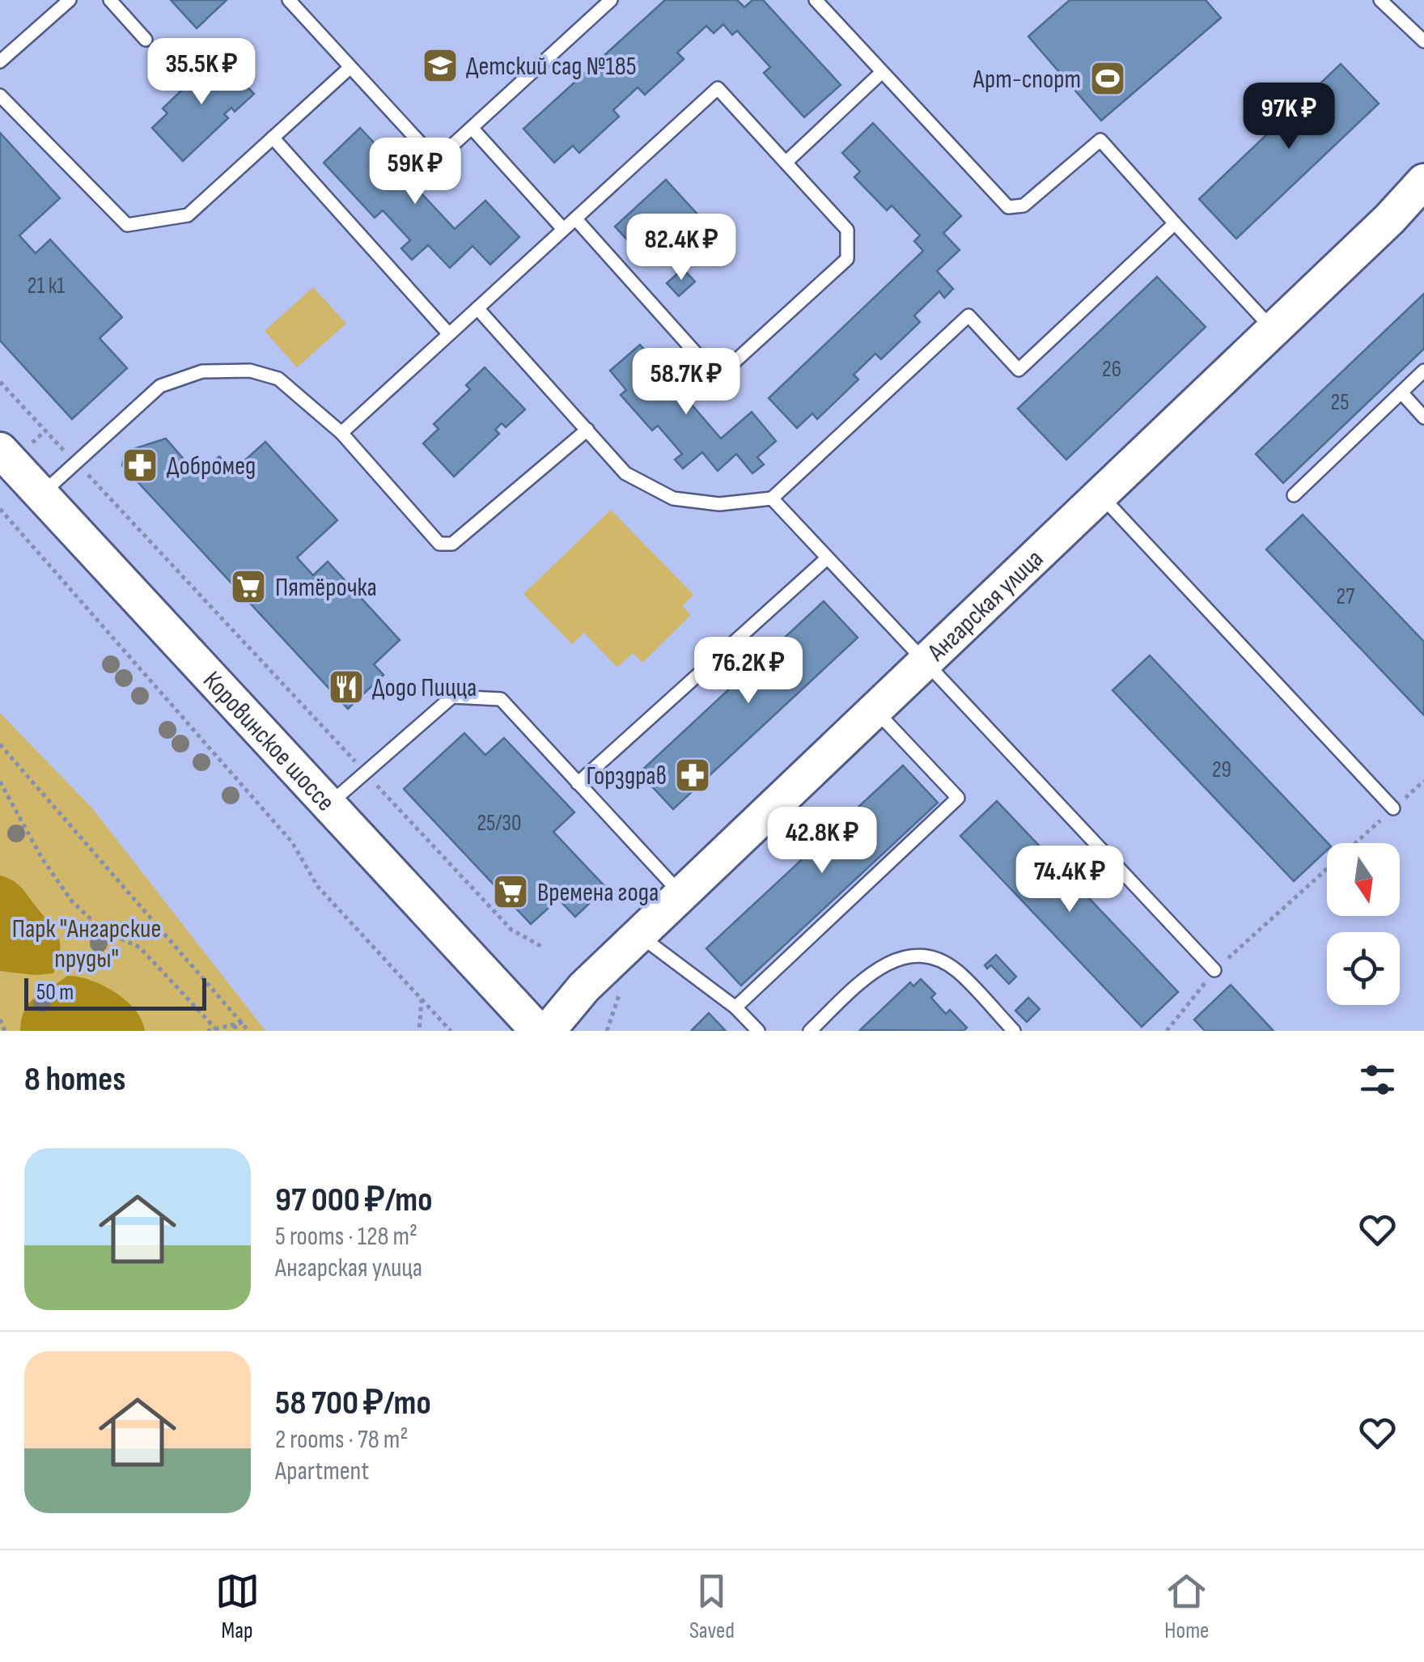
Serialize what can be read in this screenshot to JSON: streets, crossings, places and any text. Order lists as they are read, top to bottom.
{
  "streets": {
    "street": ["Ангарская улица", "Коровинское шоссе"]
  },
  "parks": ["Парк \"Ангарские пруды\""],
  "places": {
    "school or university": ["Детский сад №185"],
    "sports": ["Арт-спорт"],
    "pharmacy": ["Добромед", "Горздрав"],
    "supermarket": ["Пятёрочка", "Времена года"],
    "restaurant": ["Додо Пицца"]
  },
  "house_numbers": [
    "21 к1",
    "26",
    "25",
    "27",
    "29",
    "25/30"
  ],
  "scale_bar": "50 m",
  "north": "bottom",
  "page": {
    "price": [
      "35.5K ₽",
      "97K ₽",
      "59K ₽",
      "82.4K ₽",
      "58.7K ₽",
      "76.2K ₽",
      "42.8K ₽",
      "74.4K ₽"
    ],
    "scale": "50 m",
    "heading": "8 homes",
    "list": [
      {
        "name": "97 000 ₽/mo",
        "note": "5 rooms · 128 m² · Ангарская улица"
      },
      {
        "name": "58 700 ₽/mo",
        "note": "2 rooms · 78 m² · Apartment"
      }
    ],
    "tabs": ["Map", "Saved", "Home"]
  }
}
